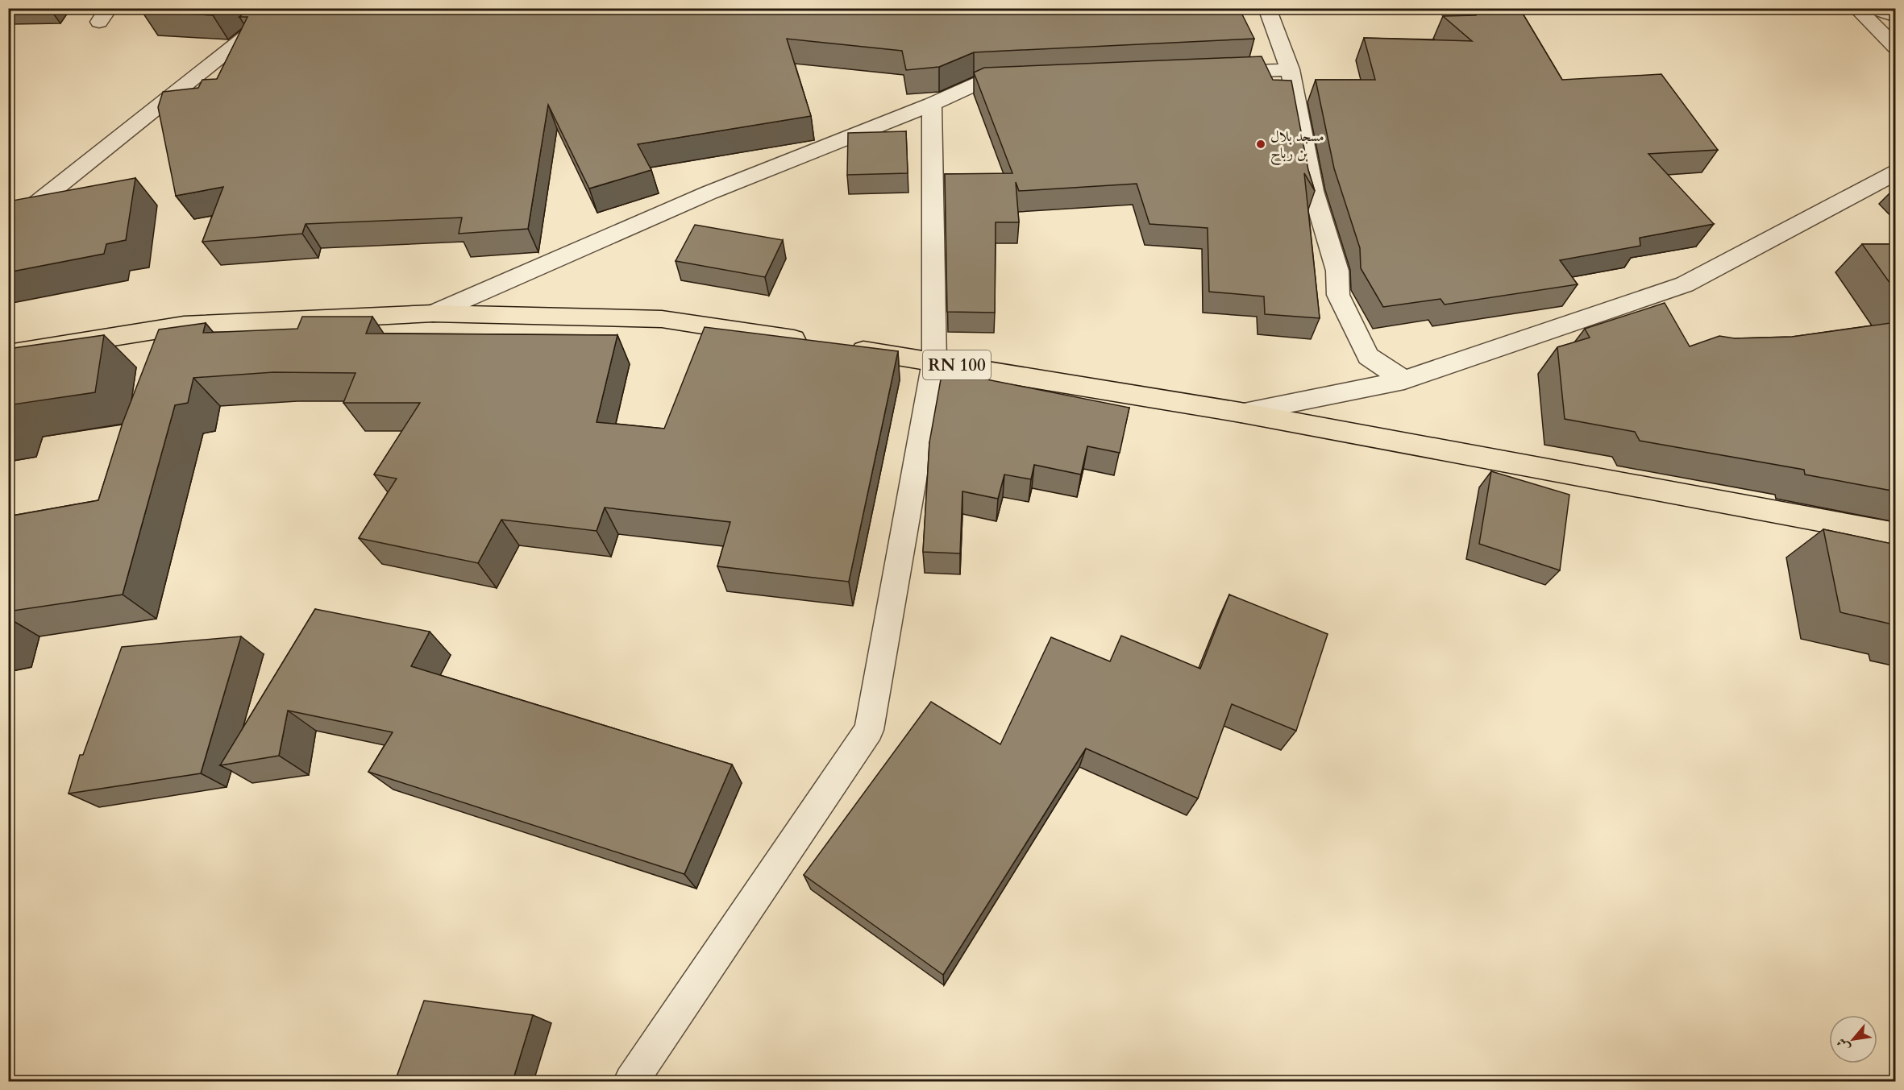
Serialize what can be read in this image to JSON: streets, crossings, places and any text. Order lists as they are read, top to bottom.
{
  "streets": {
    "main road": ["RN 100"]
  },
  "places": ["مسجد بلال بن رباح"],
  "north": "bottom left"
}
